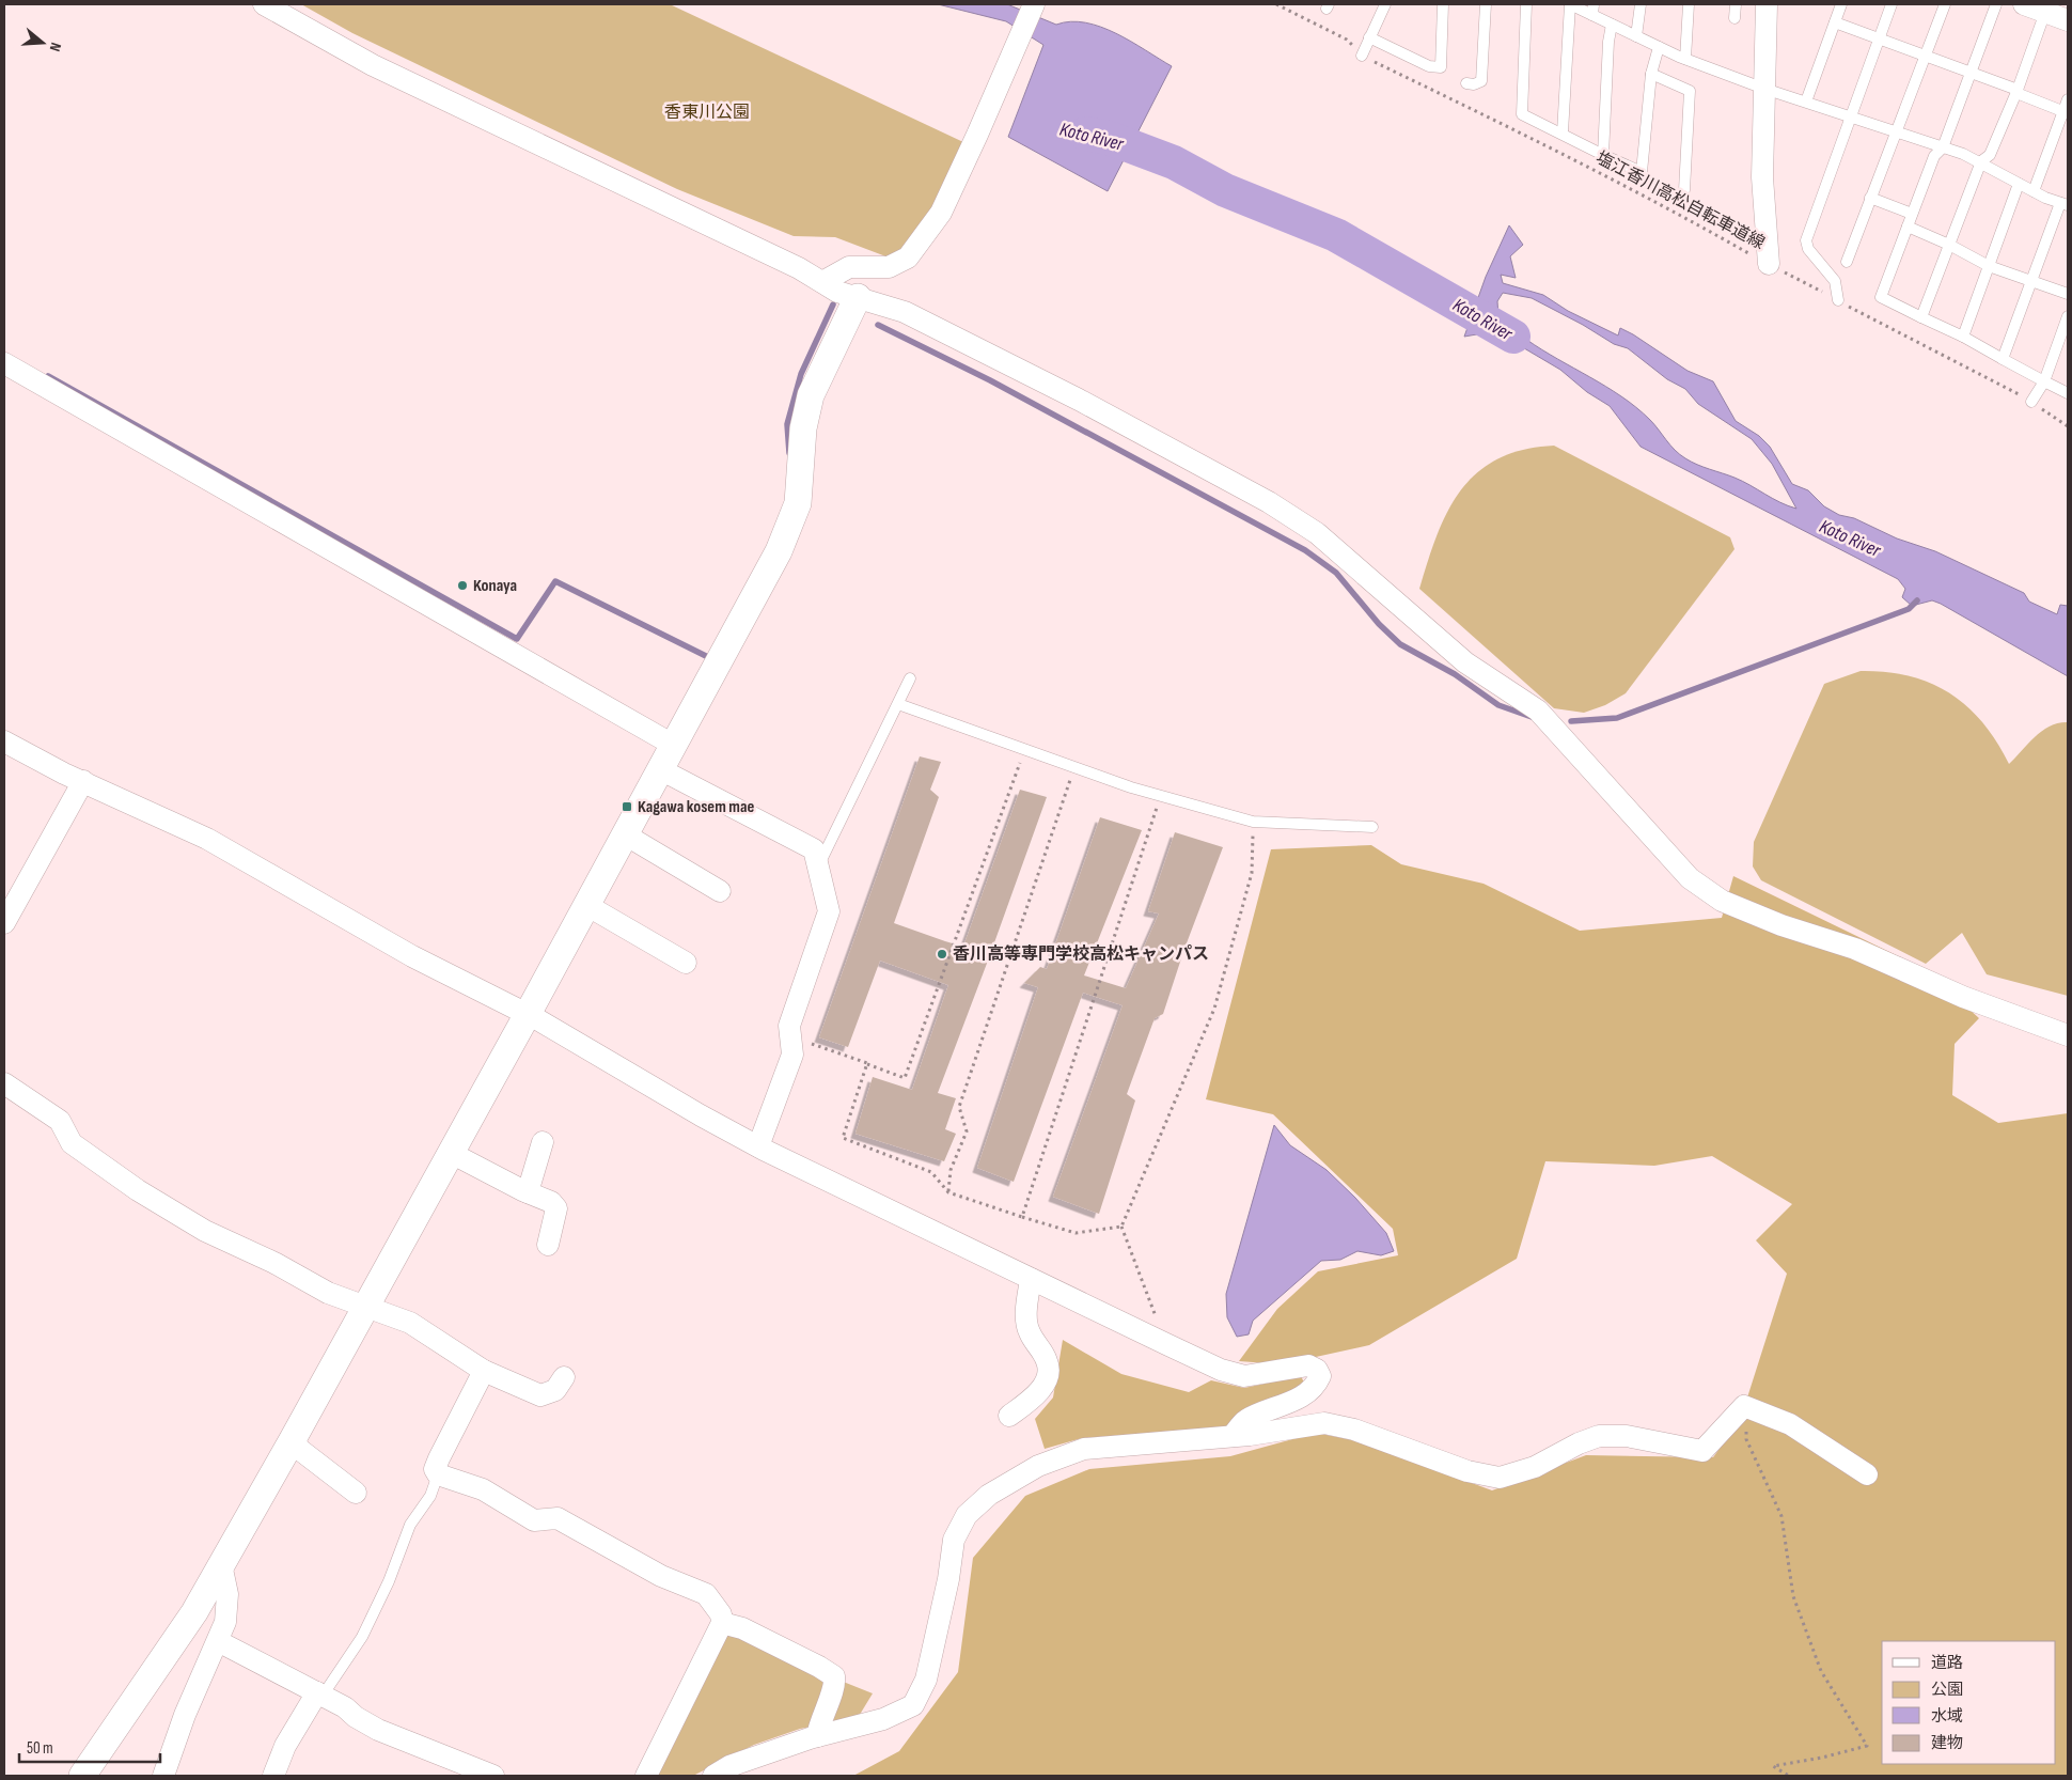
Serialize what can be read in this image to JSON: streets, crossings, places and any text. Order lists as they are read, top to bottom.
{
  "streets": {
    "path": ["塩江香川高松自転車道線"]
  },
  "water": ["Koto River"],
  "parks": ["香東川公園"],
  "places": {
    "other": ["Konaya", "香川高等専門学校高松キャンパス"],
    "transit": ["Kagawa kosem mae"]
  },
  "legend": [
    "道路",
    "公園",
    "水域",
    "建物"
  ],
  "scale_bar": "50 m",
  "north": "right"
}
